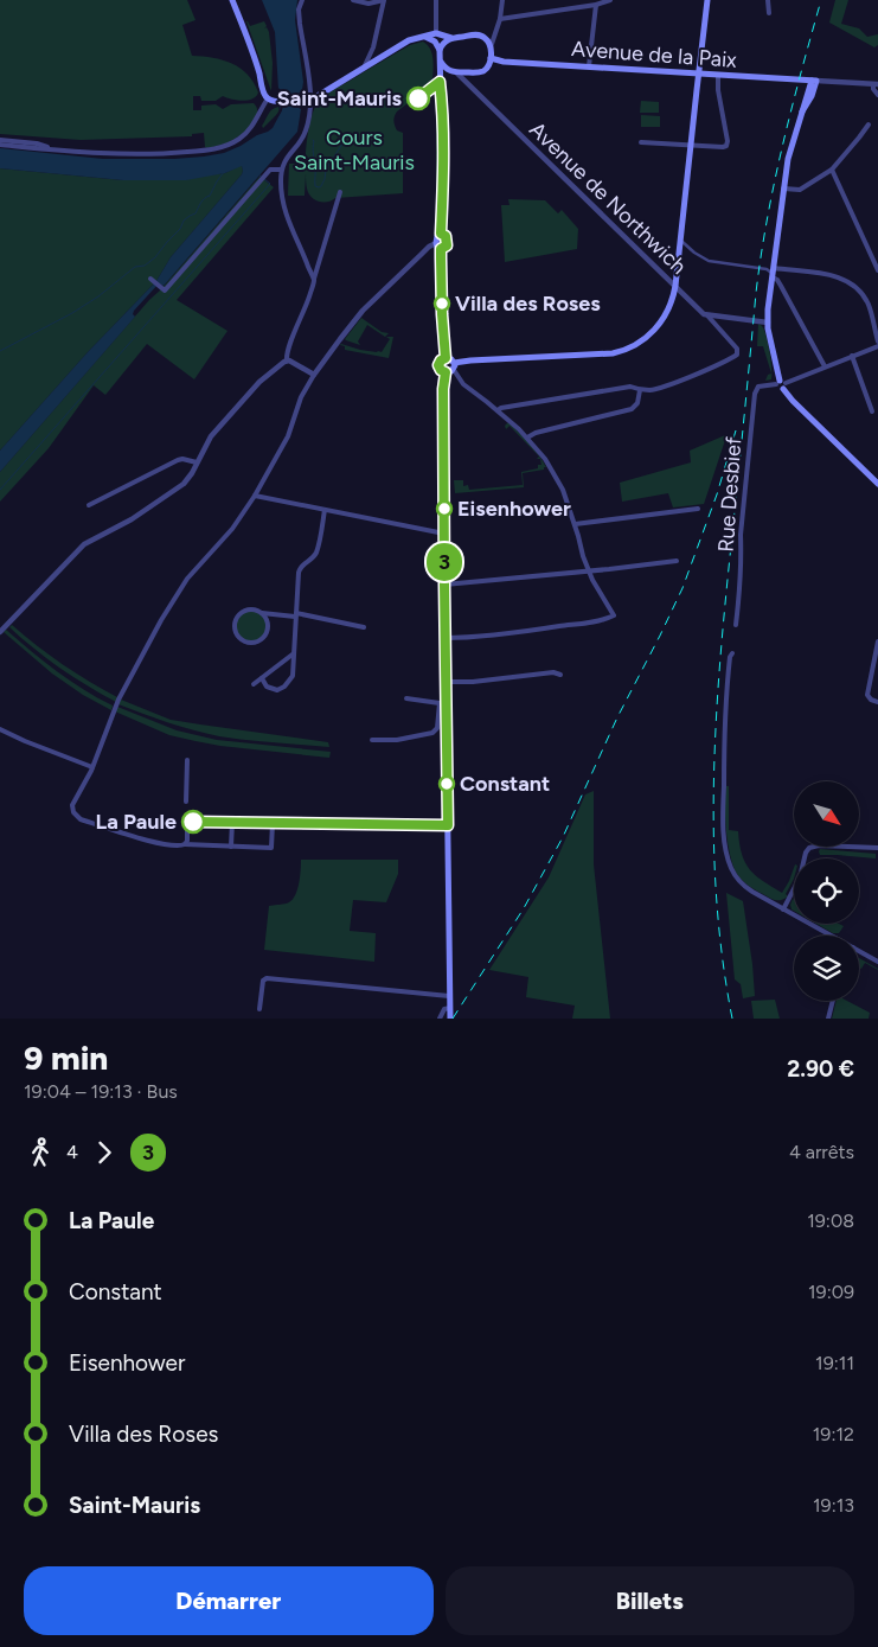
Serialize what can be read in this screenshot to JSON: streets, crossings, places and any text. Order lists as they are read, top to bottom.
{
  "streets": {
    "main road": ["Avenue de la Paix"],
    "street": ["Avenue de Northwich", "Rue Desbief"]
  },
  "crossings": [
    ["Avenue de la Paix", "Avenue de Northwich"]
  ],
  "parks": ["Cours Saint-Mauris"],
  "places": [
    "Saint-Mauris",
    "Villa des Roses",
    "Eisenhower",
    "Constant",
    "La Paule"
  ],
  "lines": ["bus line 3"],
  "north": "bottom right",
  "page": {
    "on_map": "3",
    "heading": ["9 min", "19:04 – 19:13 · Bus", "2.90 €"],
    "legs": ["4", "3", "4 arrêts"],
    "list": [
      {
        "name": "La Paule",
        "value": "19:08"
      },
      {
        "name": "Constant",
        "value": "19:09"
      },
      {
        "name": "Eisenhower",
        "value": "19:11"
      },
      {
        "name": "Villa des Roses",
        "value": "19:12"
      },
      {
        "name": "Saint-Mauris",
        "value": "19:13"
      }
    ],
    "buttons": ["Démarrer", "Billets"]
  }
}
